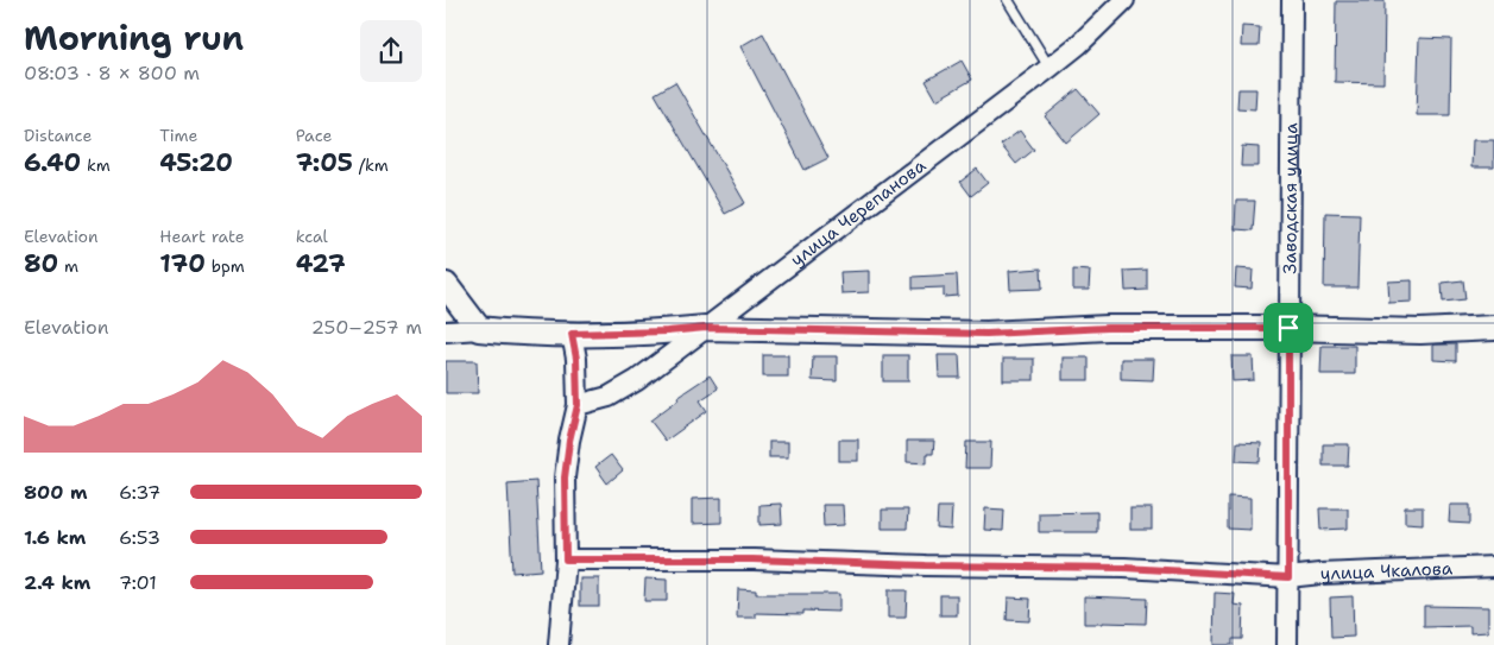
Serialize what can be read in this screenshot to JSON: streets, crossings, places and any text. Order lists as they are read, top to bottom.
{
  "streets": {
    "street": ["Заводская улица", "улица Черепанова", "улица Чкалова"]
  },
  "crossings": [
    ["Заводская улица", "улица Чкалова"]
  ],
  "page": {
    "heading": ["Morning run", "08:03 · 8 × 800 m"],
    "stats": [
      ["Distance", "6.40 km"],
      ["Time", "45:20"],
      ["Pace", "7:05 /km"],
      ["Elevation", "80 m"],
      ["Heart rate", "170 bpm"],
      ["kcal", "427"]
    ],
    "chart": ["Elevation", "250–257 m"],
    "list": [
      {
        "name": "800 m",
        "note": "6:37"
      },
      {
        "name": "1.6 km",
        "note": "6:53"
      },
      {
        "name": "2.4 km",
        "note": "7:01"
      }
    ]
  }
}
